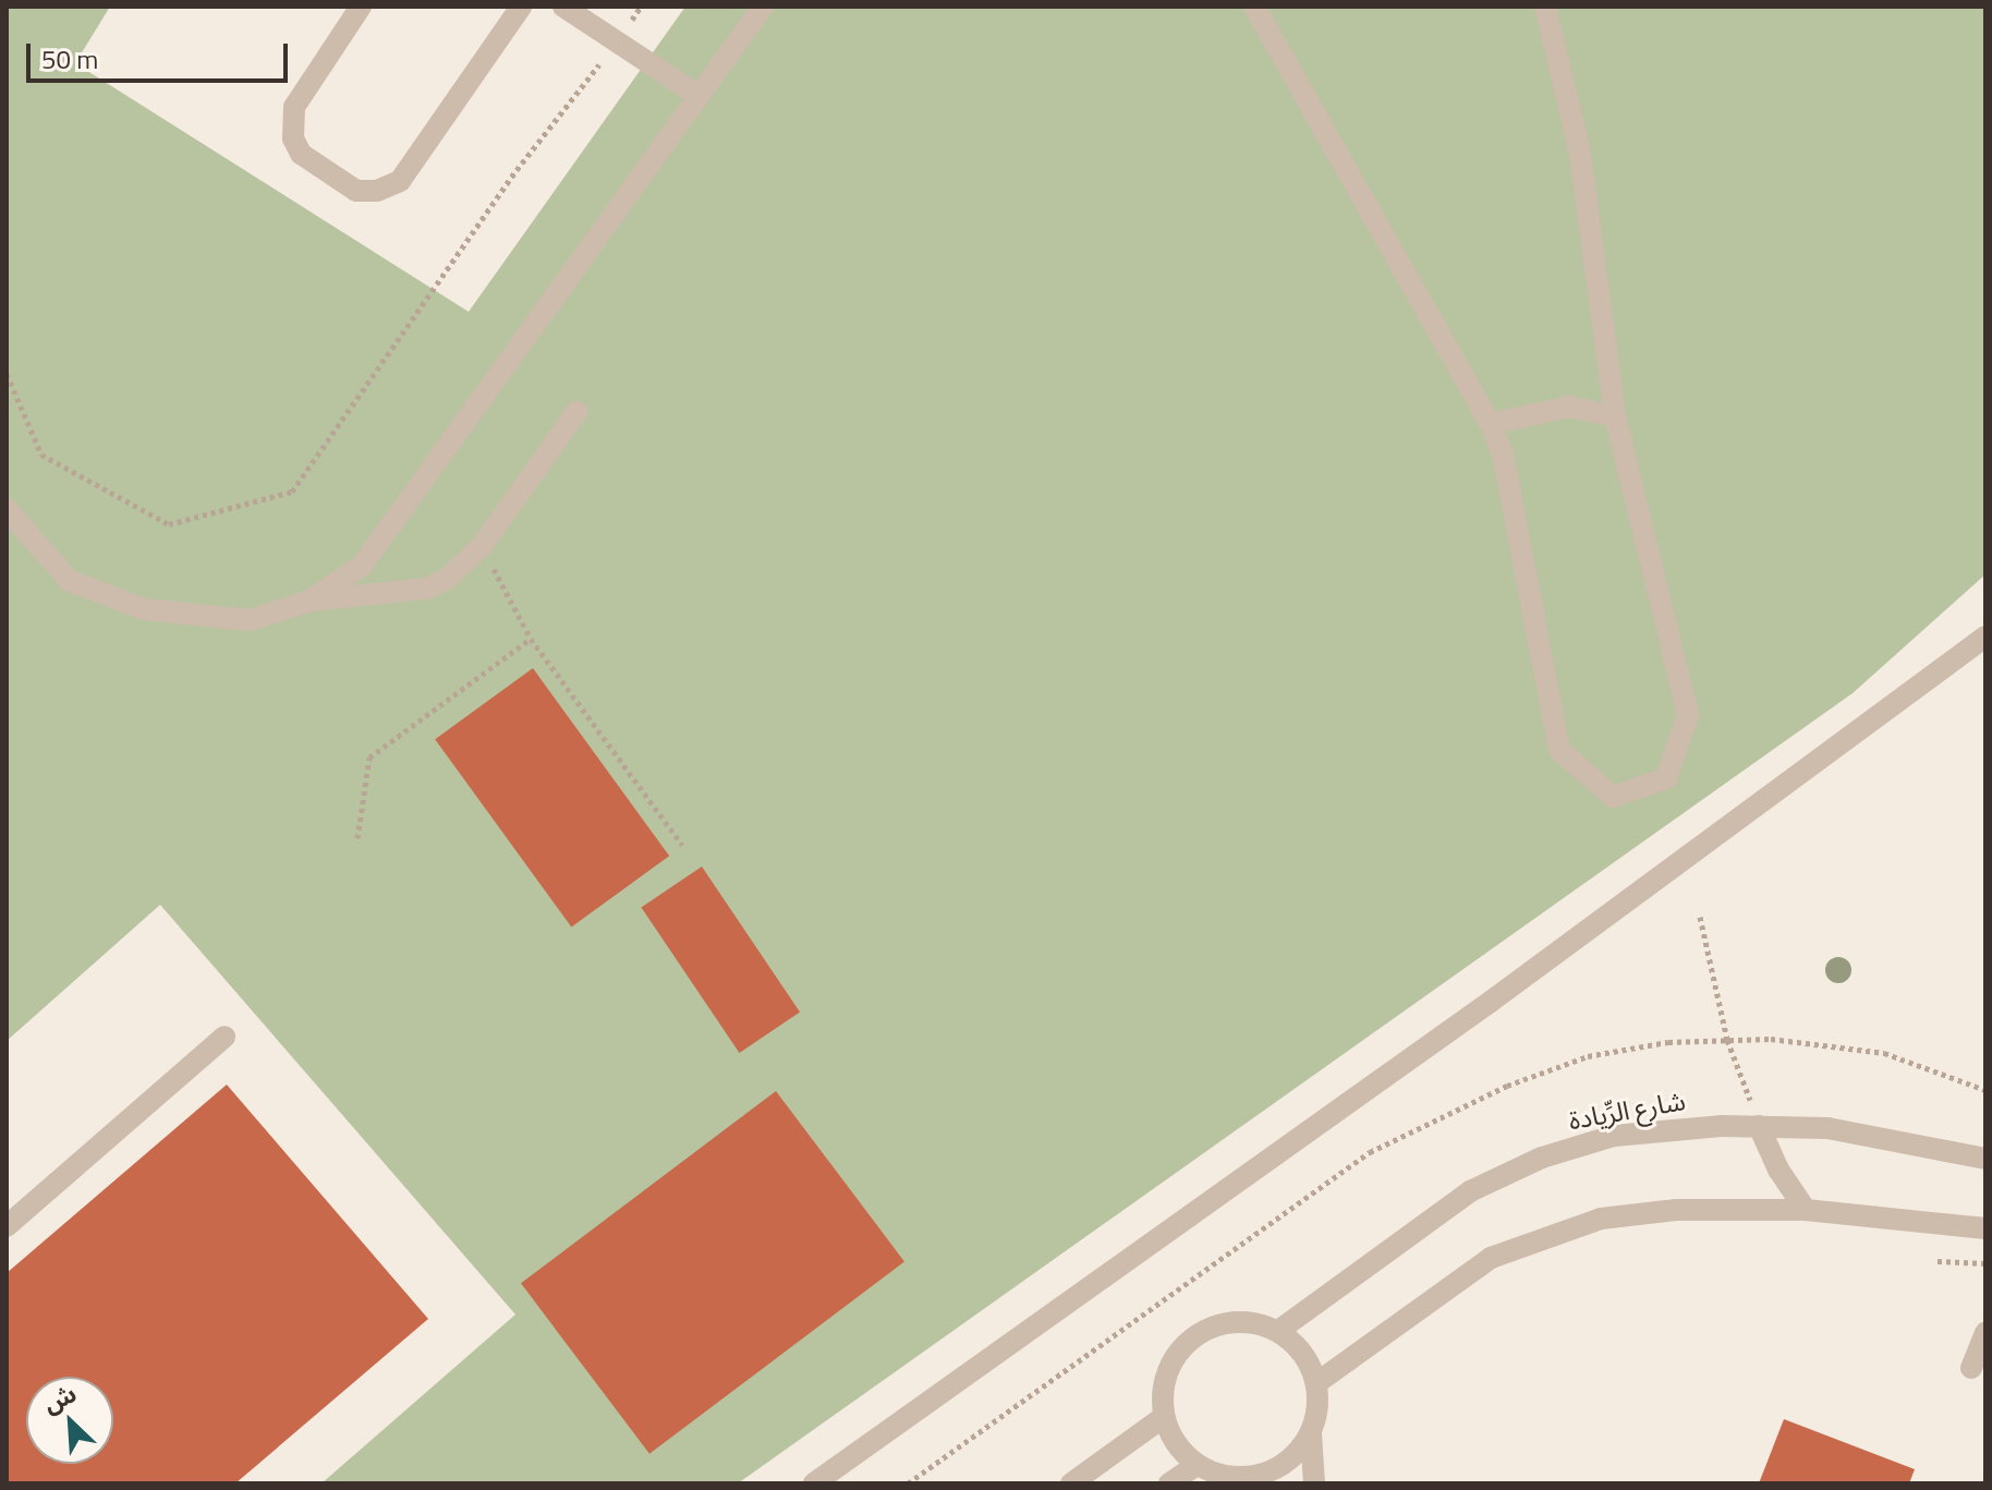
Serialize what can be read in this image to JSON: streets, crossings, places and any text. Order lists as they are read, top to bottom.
{
  "streets": {
    "street": ["شارع الرِّيادة"]
  },
  "scale_bar": "50 m",
  "north": "top left"
}
